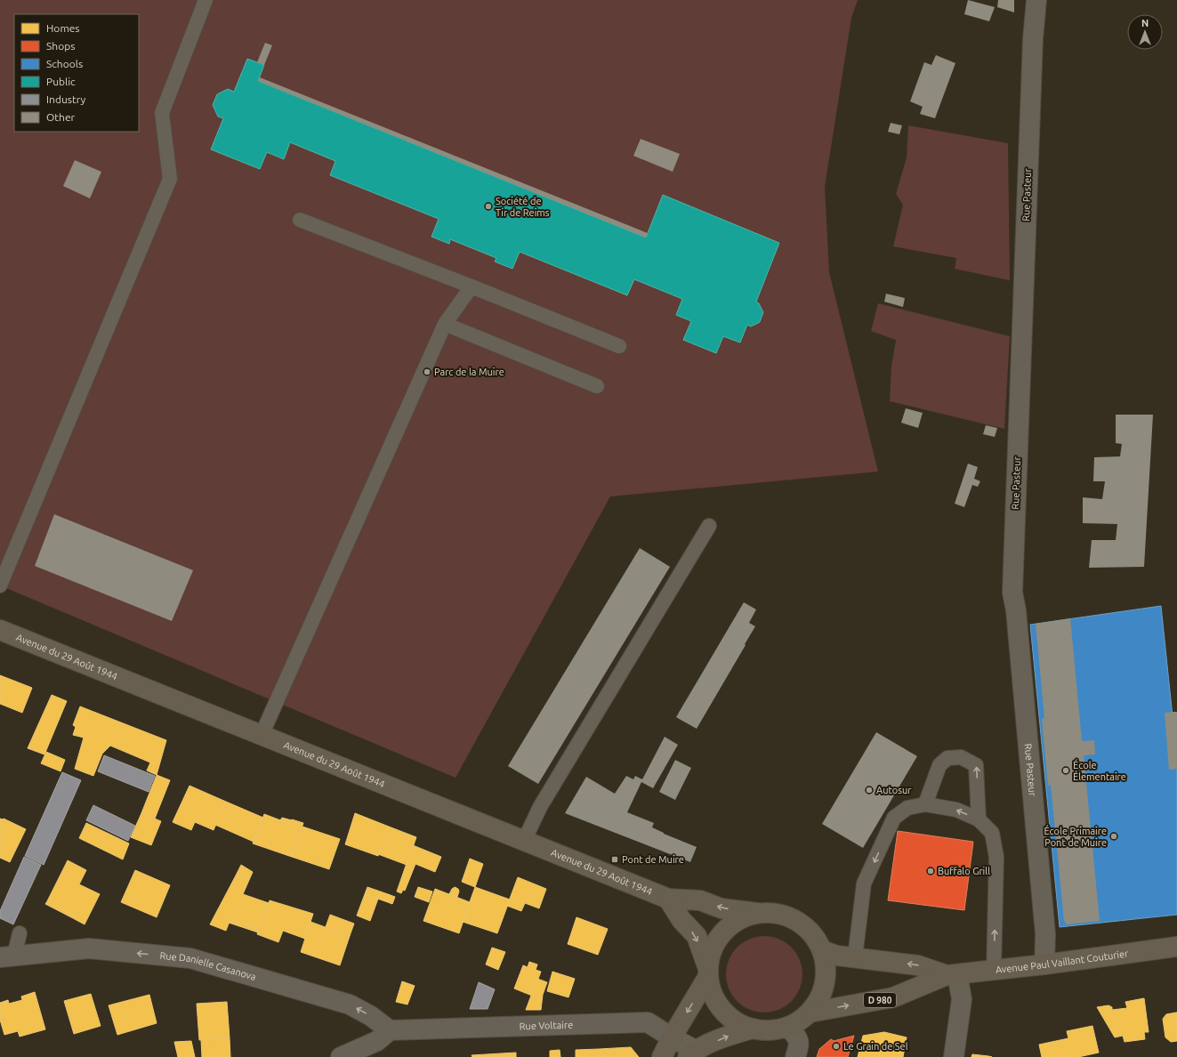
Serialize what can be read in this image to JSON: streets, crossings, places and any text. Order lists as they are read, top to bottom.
{
  "streets": {
    "main road": ["Avenue du 29 Août 1944", "Avenue Paul Vaillant Couturier", "D 980"],
    "street": ["Rue Pasteur", "Rue Danielle Casanova", "Rue Voltaire"]
  },
  "crossings": [
    ["Rue Pasteur", "Avenue Paul Vaillant Couturier"],
    ["Rue Danielle Casanova", "Rue Voltaire"]
  ],
  "one_way": ["Rue Danielle Casanova"],
  "places": {
    "other": [
      "Société de Tir de Reims",
      "Parc de la Muire",
      "École Élementaire",
      "Autosur",
      "École Primaire Pont de Muire",
      "Buffalo Grill",
      "Le Grain de Sel"
    ],
    "transit": ["Pont de Muire"]
  },
  "legend": [
    "Homes",
    "Shops",
    "Schools",
    "Public",
    "Industry",
    "Other"
  ],
  "north": "top"
}
